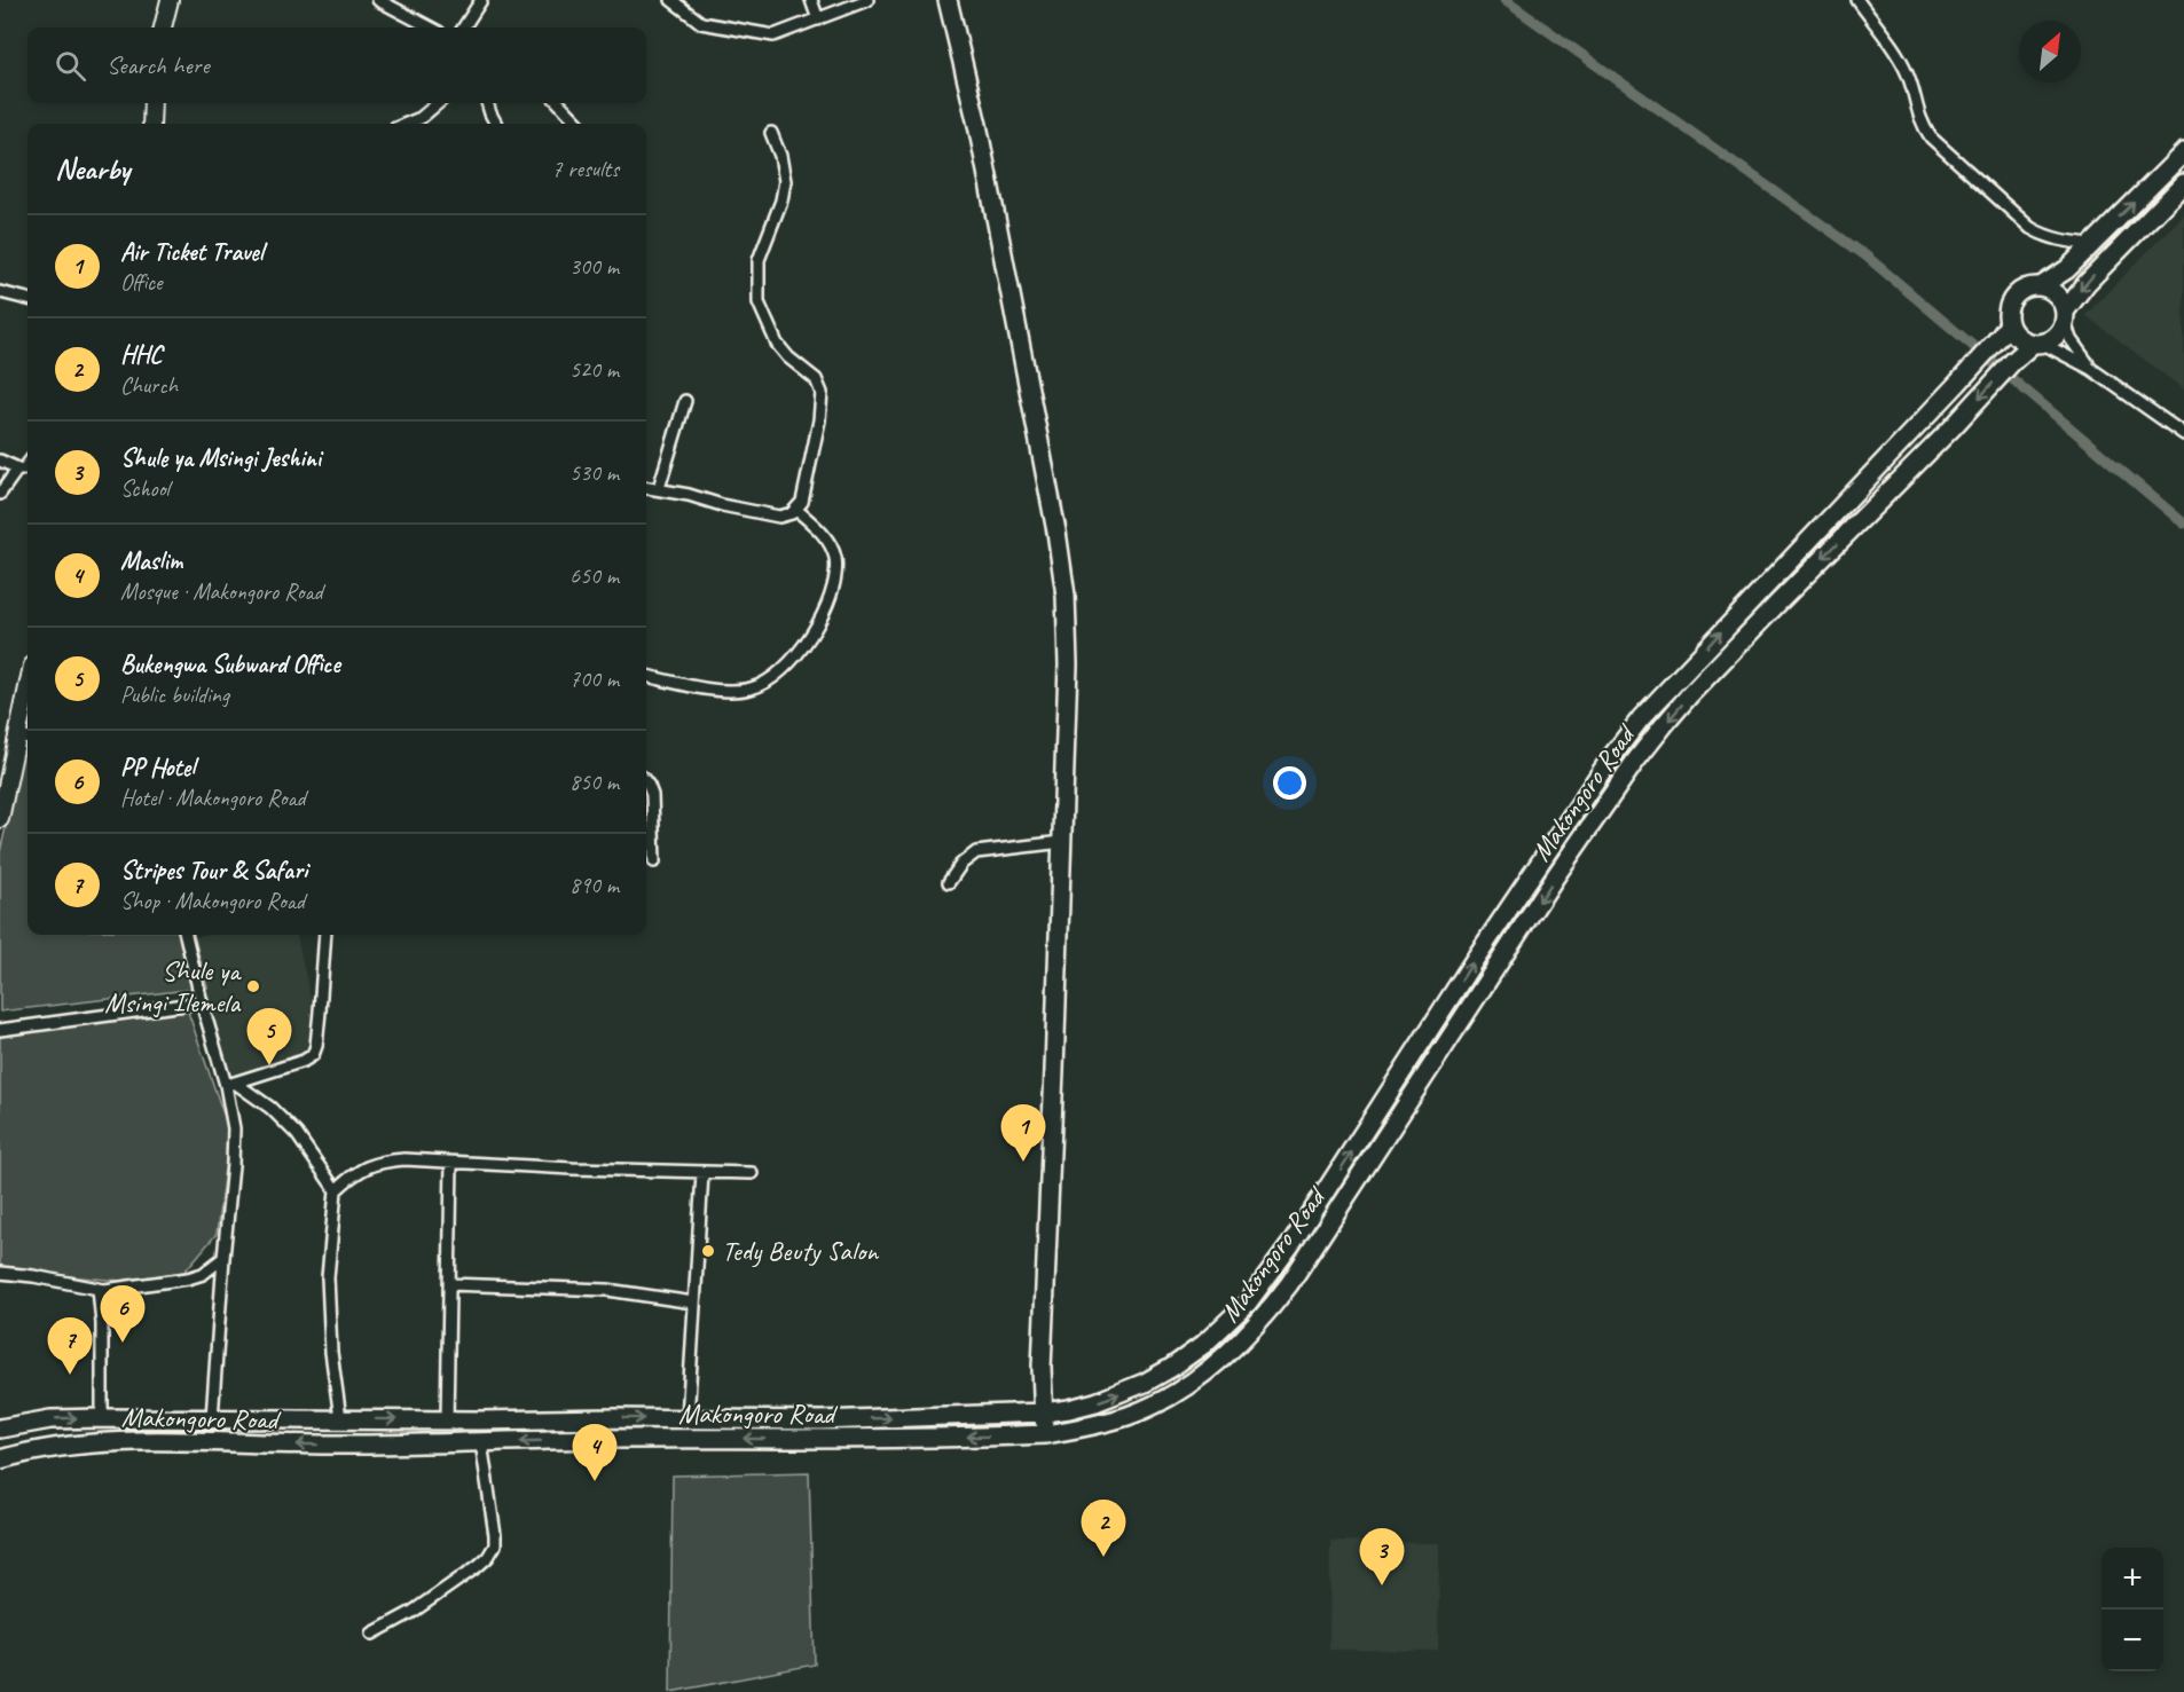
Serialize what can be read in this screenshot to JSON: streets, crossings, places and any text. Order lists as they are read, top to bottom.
{
  "streets": {
    "main road": ["Makongoro Road"]
  },
  "places": ["Shule ya Msingi Ilemela", "Tedy Beuty Salon"],
  "north": "top right",
  "page": {
    "search": "Search here",
    "heading": ["Nearby", "7 results"],
    "list": [
      {
        "mark": "1",
        "name": "Air Ticket Travel",
        "note": "Office",
        "value": "300 m"
      },
      {
        "mark": "2",
        "name": "HHC",
        "note": "Church",
        "value": "520 m"
      },
      {
        "mark": "3",
        "name": "Shule ya Msingi Jeshini",
        "note": "School",
        "value": "530 m"
      },
      {
        "mark": "4",
        "name": "Maslim",
        "note": "Mosque · Makongoro Road",
        "value": "650 m"
      },
      {
        "mark": "5",
        "name": "Bukengwa Subward Office",
        "note": "Public building",
        "value": "700 m"
      },
      {
        "mark": "6",
        "name": "PP Hotel",
        "note": "Hotel · Makongoro Road",
        "value": "850 m"
      },
      {
        "mark": "7",
        "name": "Stripes Tour & Safari",
        "note": "Shop · Makongoro Road",
        "value": "890 m"
      }
    ],
    "pins": [
      "5",
      "1",
      "6",
      "7",
      "4",
      "2",
      "3"
    ],
    "map_buttons": ["+", "−"]
  }
}
